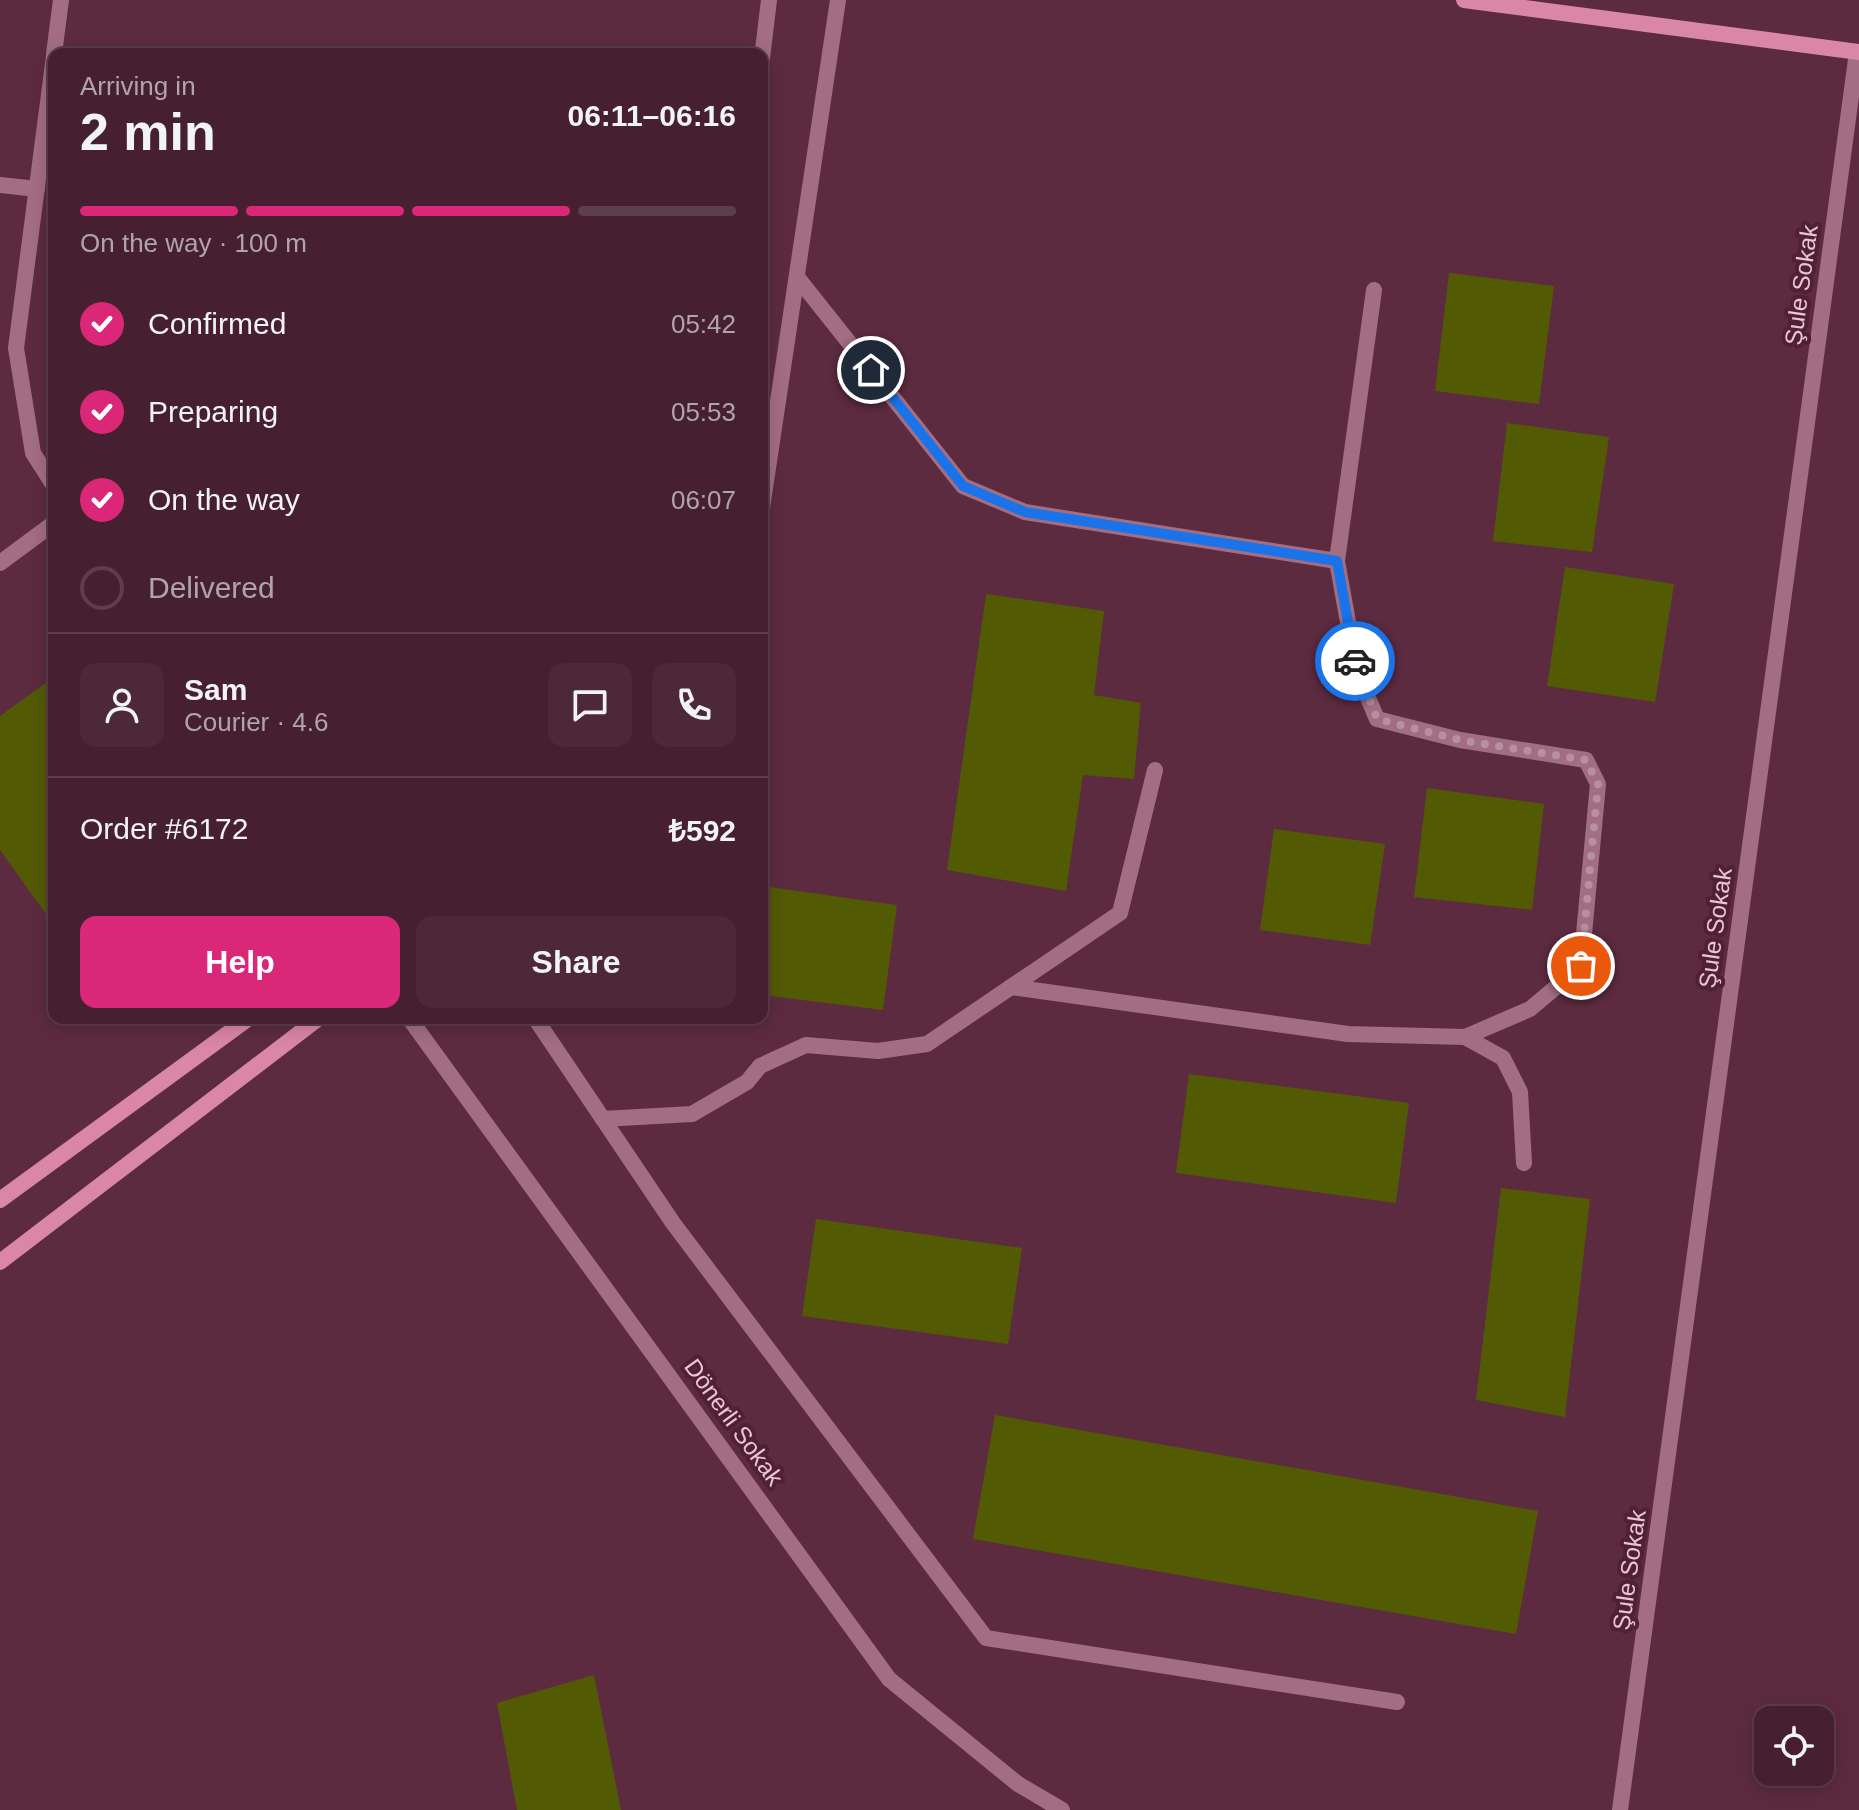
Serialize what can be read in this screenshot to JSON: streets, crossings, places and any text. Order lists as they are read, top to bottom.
{
  "streets": {
    "street": ["Şule Sokak", "Dönerli Sokak"]
  },
  "page": {
    "heading": ["2 min", "Arriving in", "06:11–06:16"],
    "panel": [
      "Sam",
      "Courier · 4.6",
      "Order #6172",
      "₺592"
    ],
    "bar": "On the way · 100 m",
    "list": [
      ["Confirmed", "05:42"],
      ["Preparing", "05:53"],
      ["On the way", "06:07"],
      "Delivered"
    ],
    "buttons": ["Help", "Share"]
  }
}
